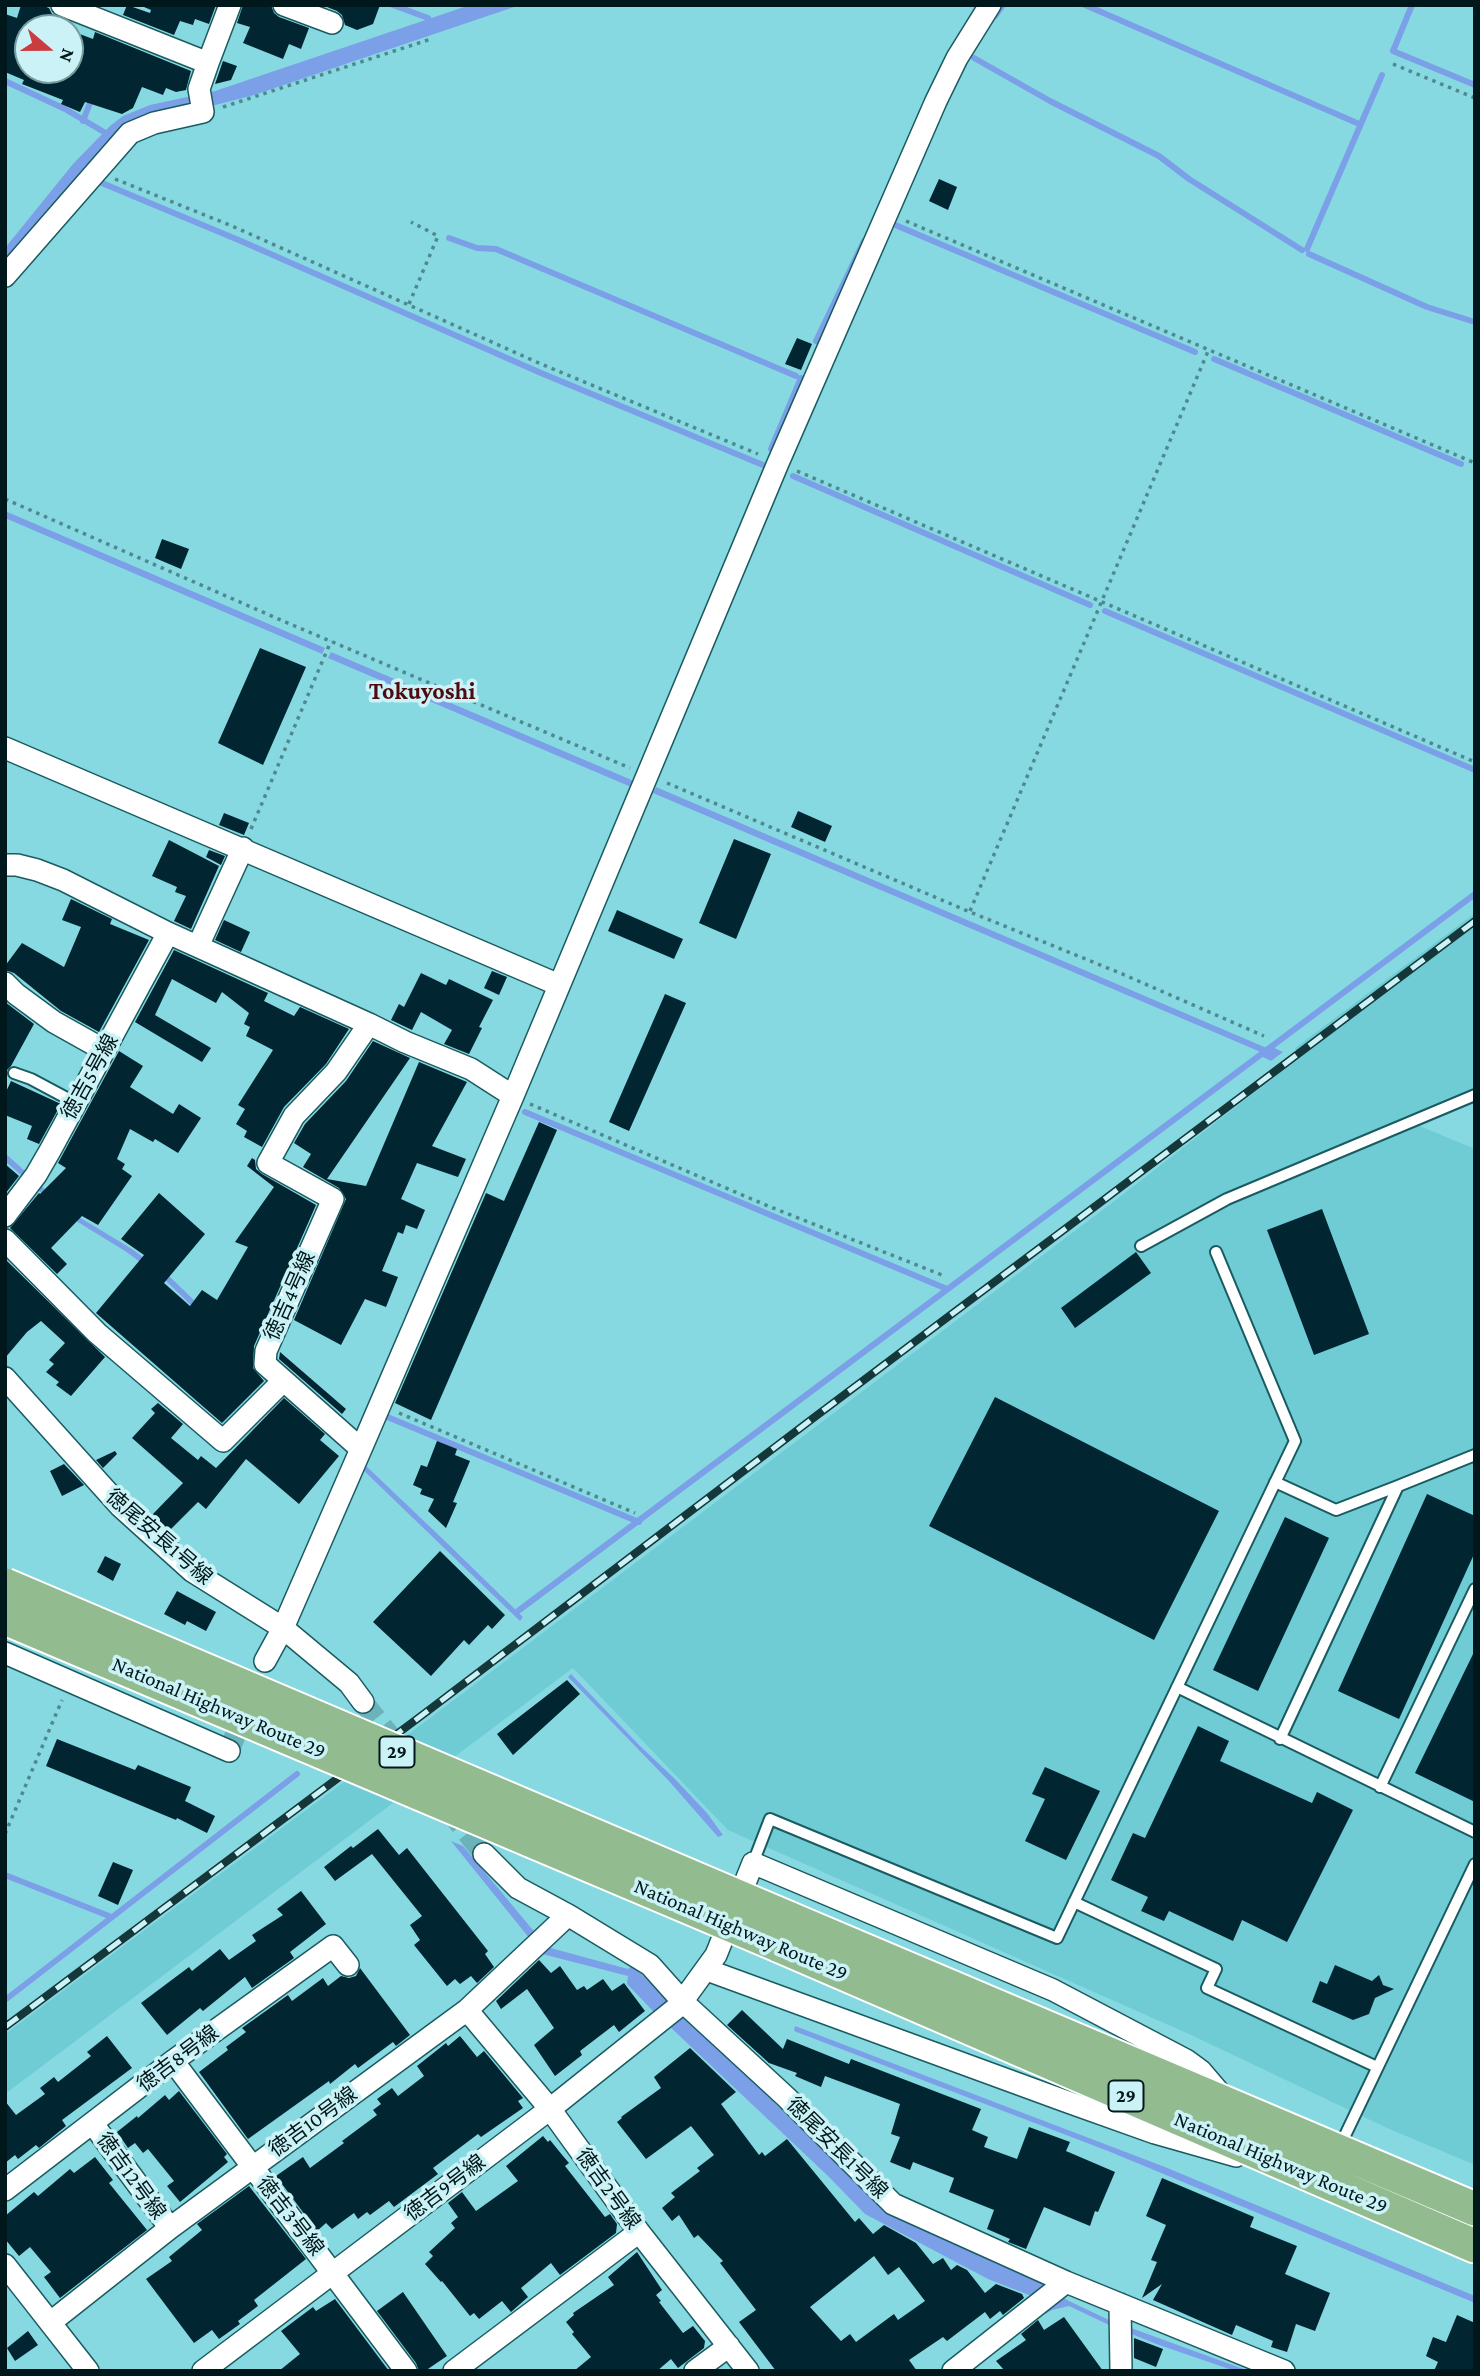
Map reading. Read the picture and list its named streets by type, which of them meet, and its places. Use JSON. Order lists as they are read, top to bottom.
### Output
{
  "streets": {
    "highway": ["National Highway Route 29", "29"],
    "street": [
      "徳吉5号線",
      "徳吉4号線",
      "徳尾安長1号線",
      "徳吉8号線",
      "徳吉10号線",
      "徳吉12号線",
      "徳吉9号線",
      "徳吉2号線",
      "徳吉3号線"
    ]
  },
  "crossings": [
    ["徳尾安長1号線", "徳吉10号線"],
    ["徳尾安長1号線", "徳吉9号線"],
    ["徳吉8号線", "徳吉12号線"],
    ["徳吉8号線", "徳吉3号線"],
    ["徳吉10号線", "徳吉12号線"],
    ["徳吉10号線", "徳吉2号線"],
    ["徳吉10号線", "徳吉3号線"],
    ["徳吉9号線", "徳吉2号線"],
    ["徳吉9号線", "徳吉3号線"]
  ],
  "districts": ["Tokuyoshi"],
  "north": "right"
}
